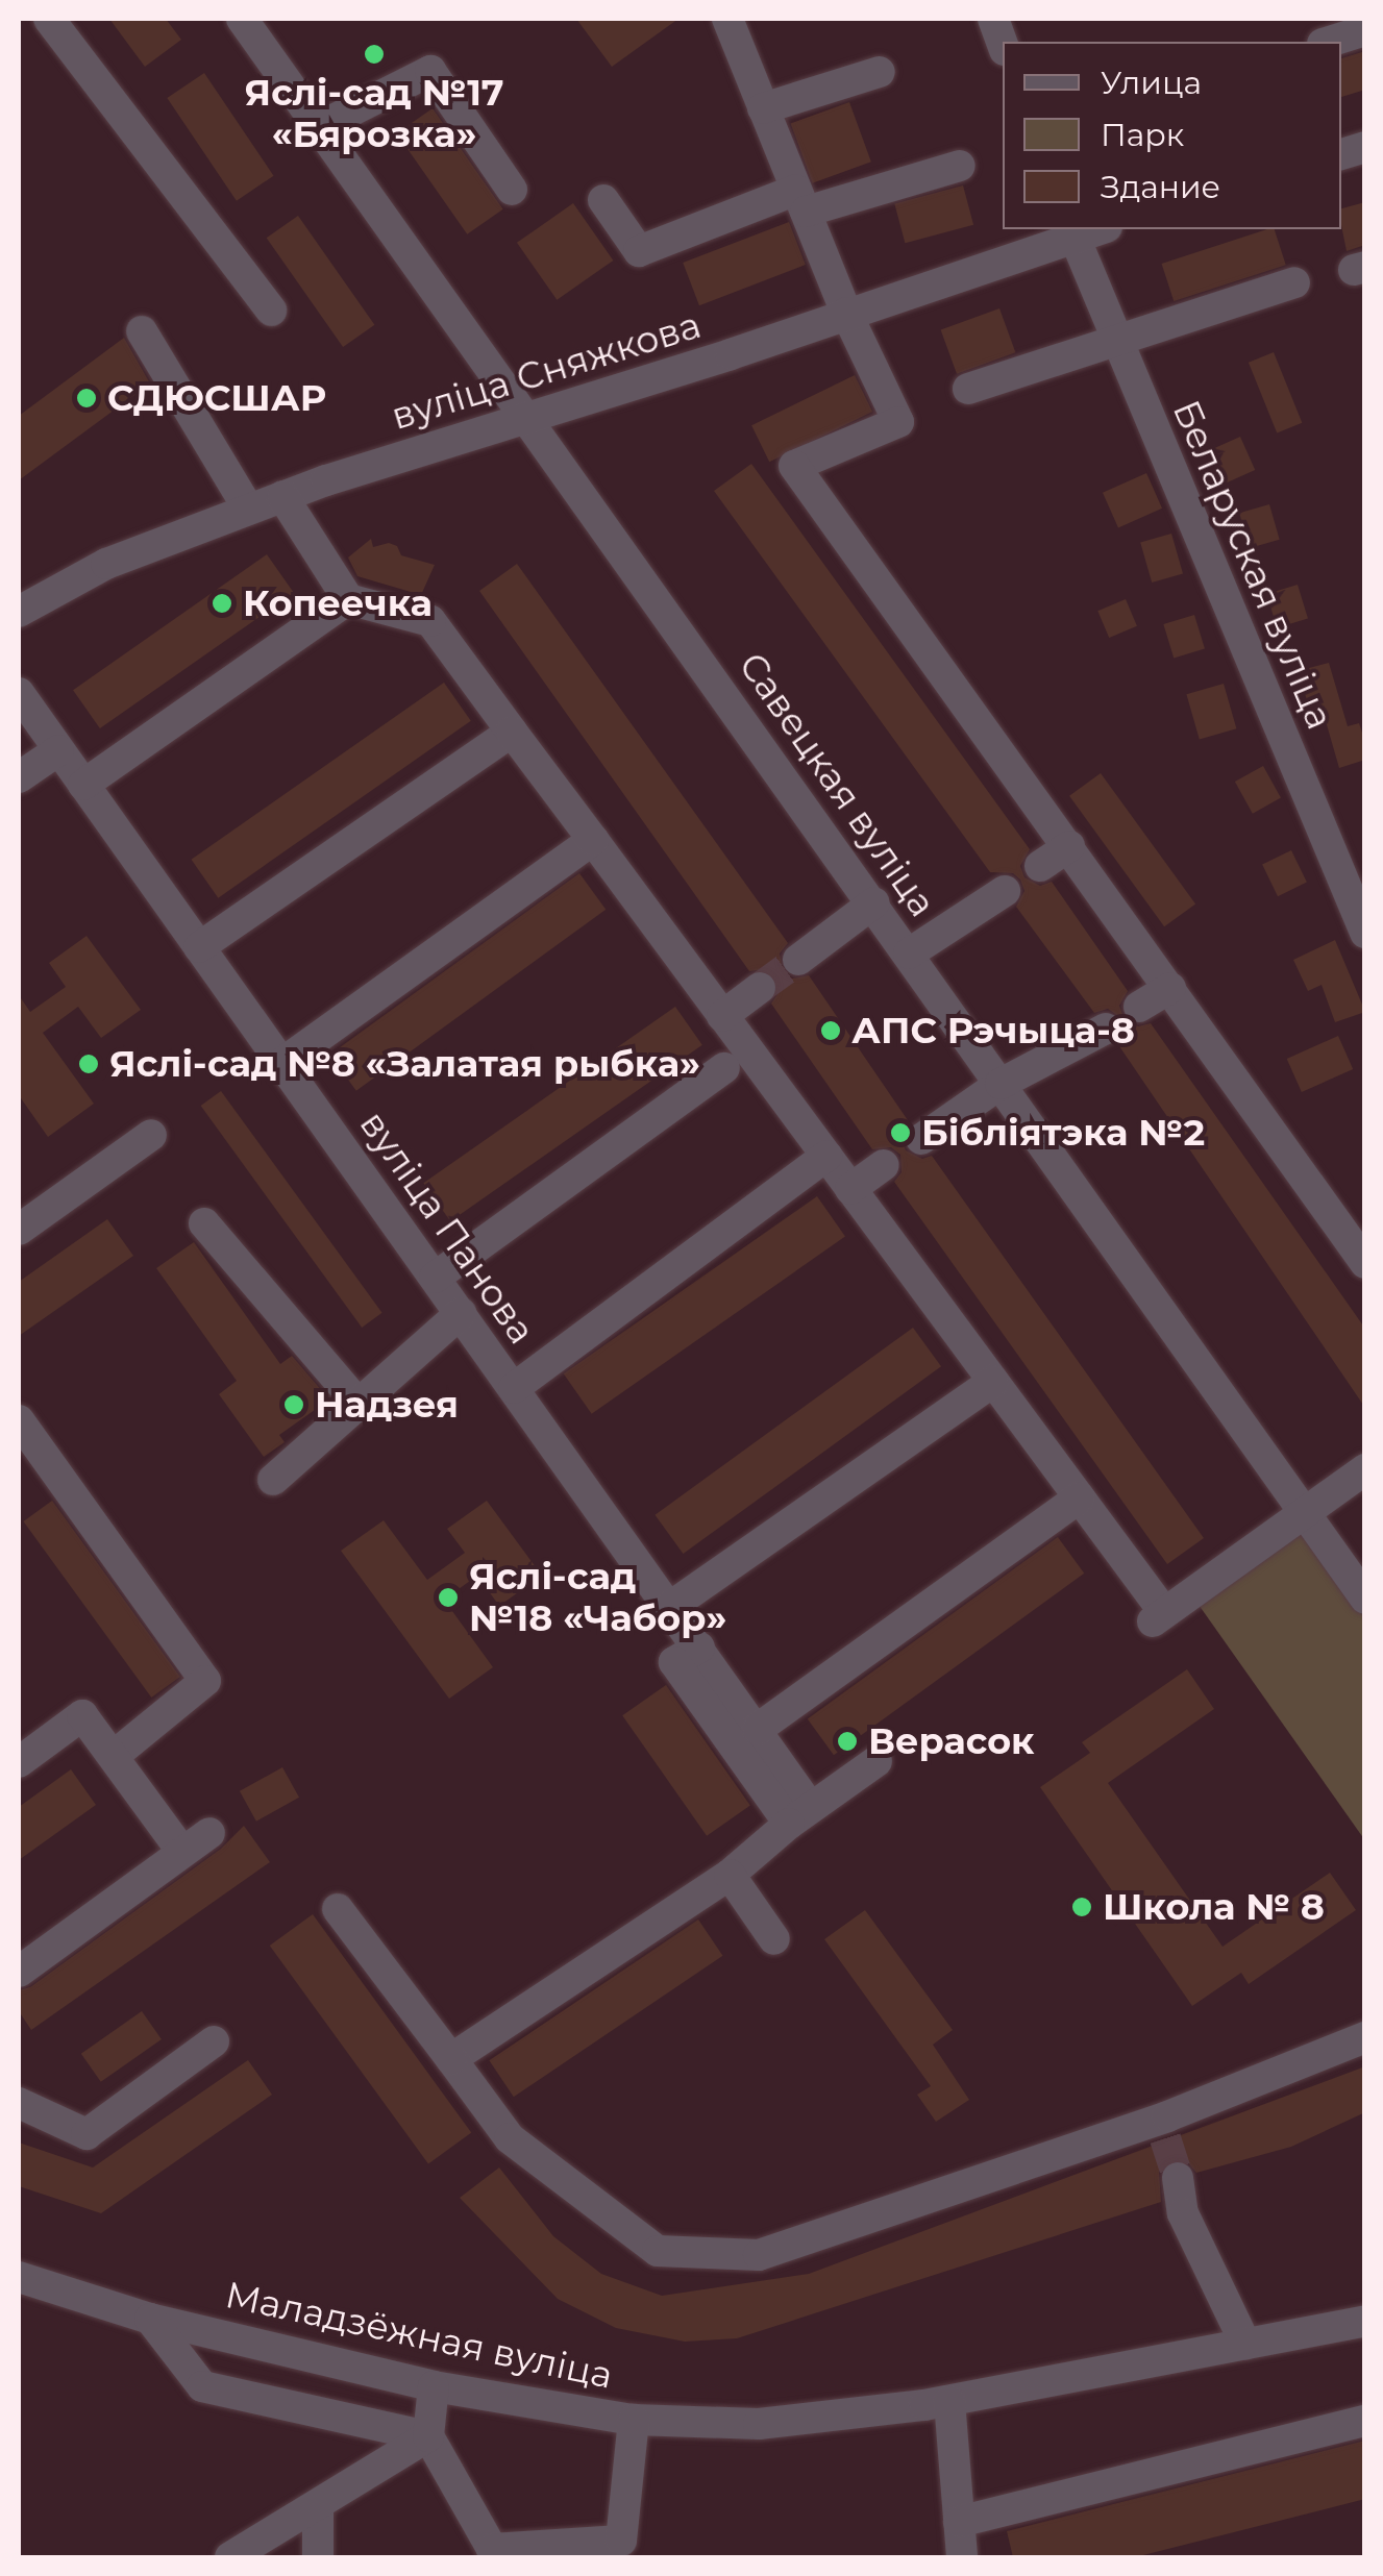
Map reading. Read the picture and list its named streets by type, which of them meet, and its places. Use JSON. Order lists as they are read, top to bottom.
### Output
{
  "streets": {
    "street": [
      "вуліца Сняжкова",
      "Беларуская вуліца",
      "Савецкая вуліца",
      "вуліца Панова",
      "Маладзёжная вуліца"
    ]
  },
  "crossings": [
    ["вуліца Сняжкова", "Беларуская вуліца"],
    ["вуліца Сняжкова", "Савецкая вуліца"]
  ],
  "places": [
    "Яслі-сад №17 «Бярозка»",
    "СДЮСШАР",
    "Копеечка",
    "АПС Рэчыца-8",
    "Яслі-сад №8 «Залатая рыбка»",
    "Бібліятэка №2",
    "Надзея",
    "Яслі-сад №18 «Чабор»",
    "Верасок",
    "Школа № 8"
  ],
  "legend": ["Улица", "Парк", "Здание"]
}
